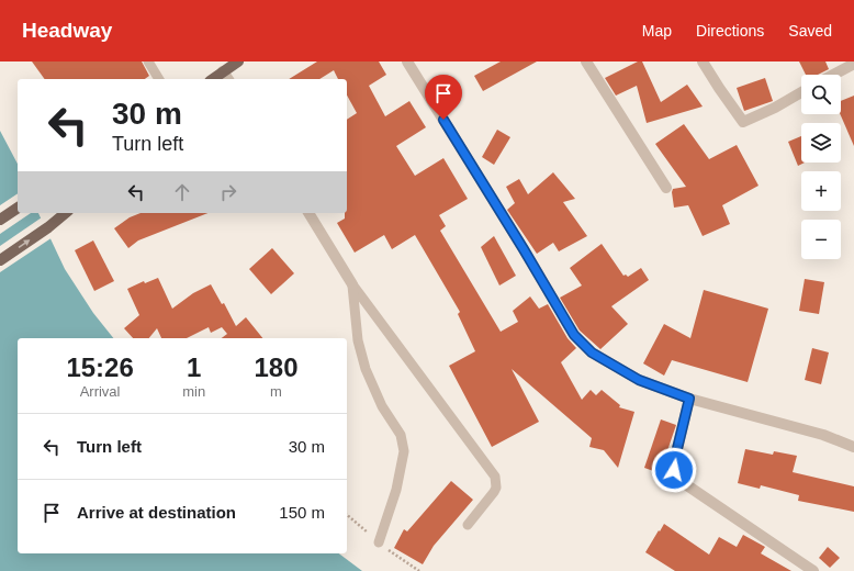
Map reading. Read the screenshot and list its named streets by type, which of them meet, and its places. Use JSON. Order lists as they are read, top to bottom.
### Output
{
  "page": {
    "header": "Headway",
    "nav": ["Map", "Directions", "Saved"],
    "map_buttons": ["+", "−"],
    "turn": ["30 m", "Turn left"],
    "eta": [
      "15:26",
      "Arrival",
      "1",
      "min",
      "180",
      "m"
    ],
    "list": [
      {
        "name": "Turn left",
        "value": "30 m"
      },
      {
        "name": "Arrive at destination",
        "value": "150 m"
      }
    ]
  }
}
